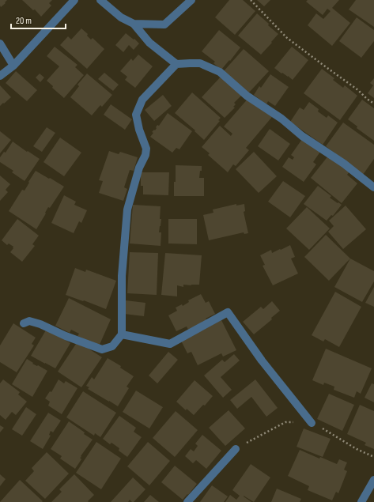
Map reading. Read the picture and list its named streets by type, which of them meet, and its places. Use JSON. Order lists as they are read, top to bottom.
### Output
{
  "scale_bar": "20 m"
}
